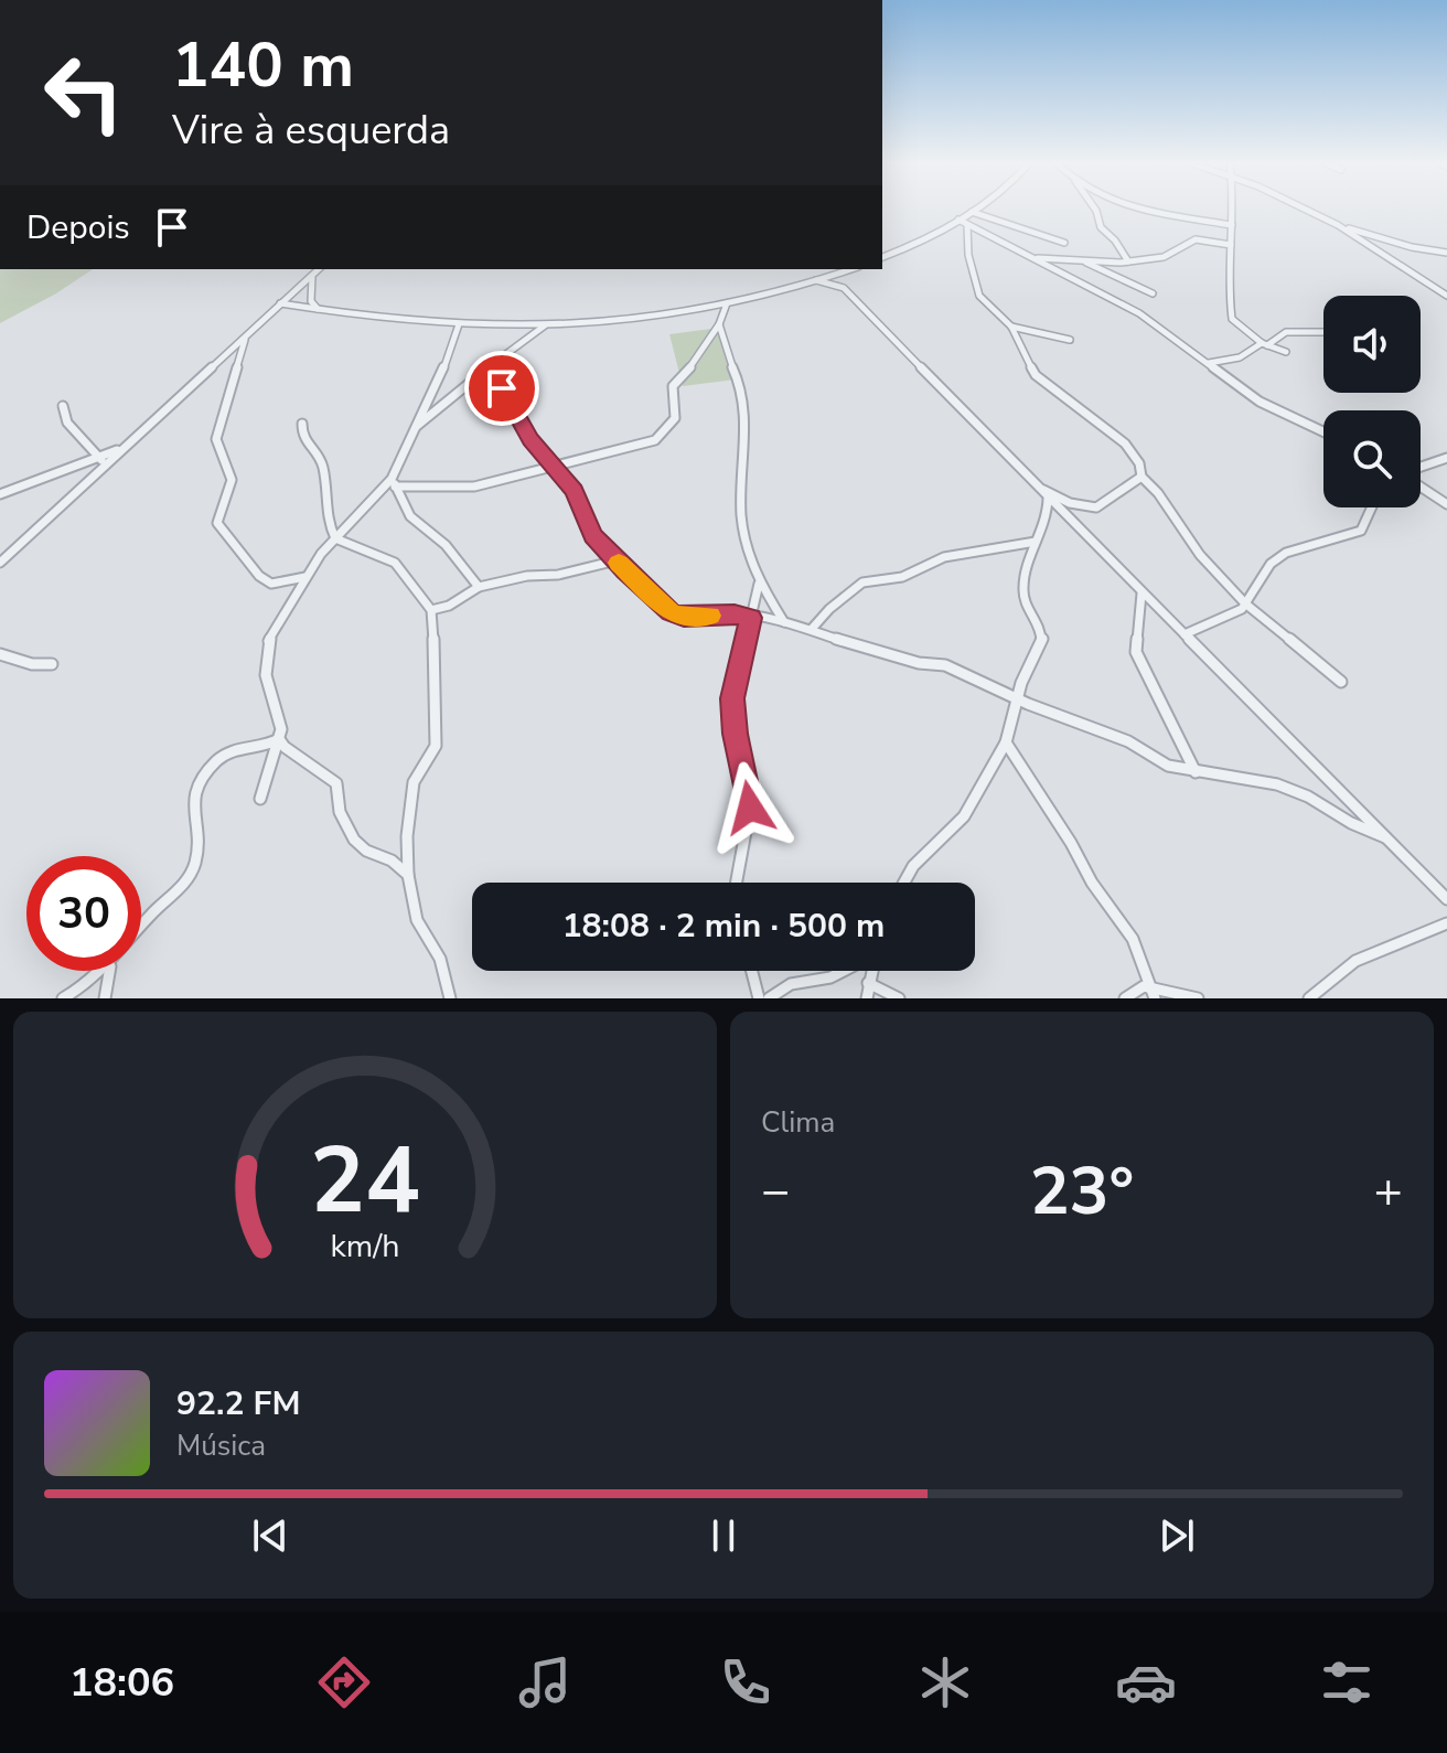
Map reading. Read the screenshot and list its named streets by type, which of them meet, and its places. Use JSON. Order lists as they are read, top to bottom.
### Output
{
  "page": {
    "turn": ["140 m", "Vire à esquerda"],
    "then": "Depois",
    "limit": "30",
    "trip": "18:08 · 2 min · 500 m",
    "tile": "Clima",
    "heat": ["−", "23°", "+"],
    "song": ["92.2 FM", "Música"],
    "tabs": "18:06",
    "gauge": ["24", "km/h"]
  }
}
